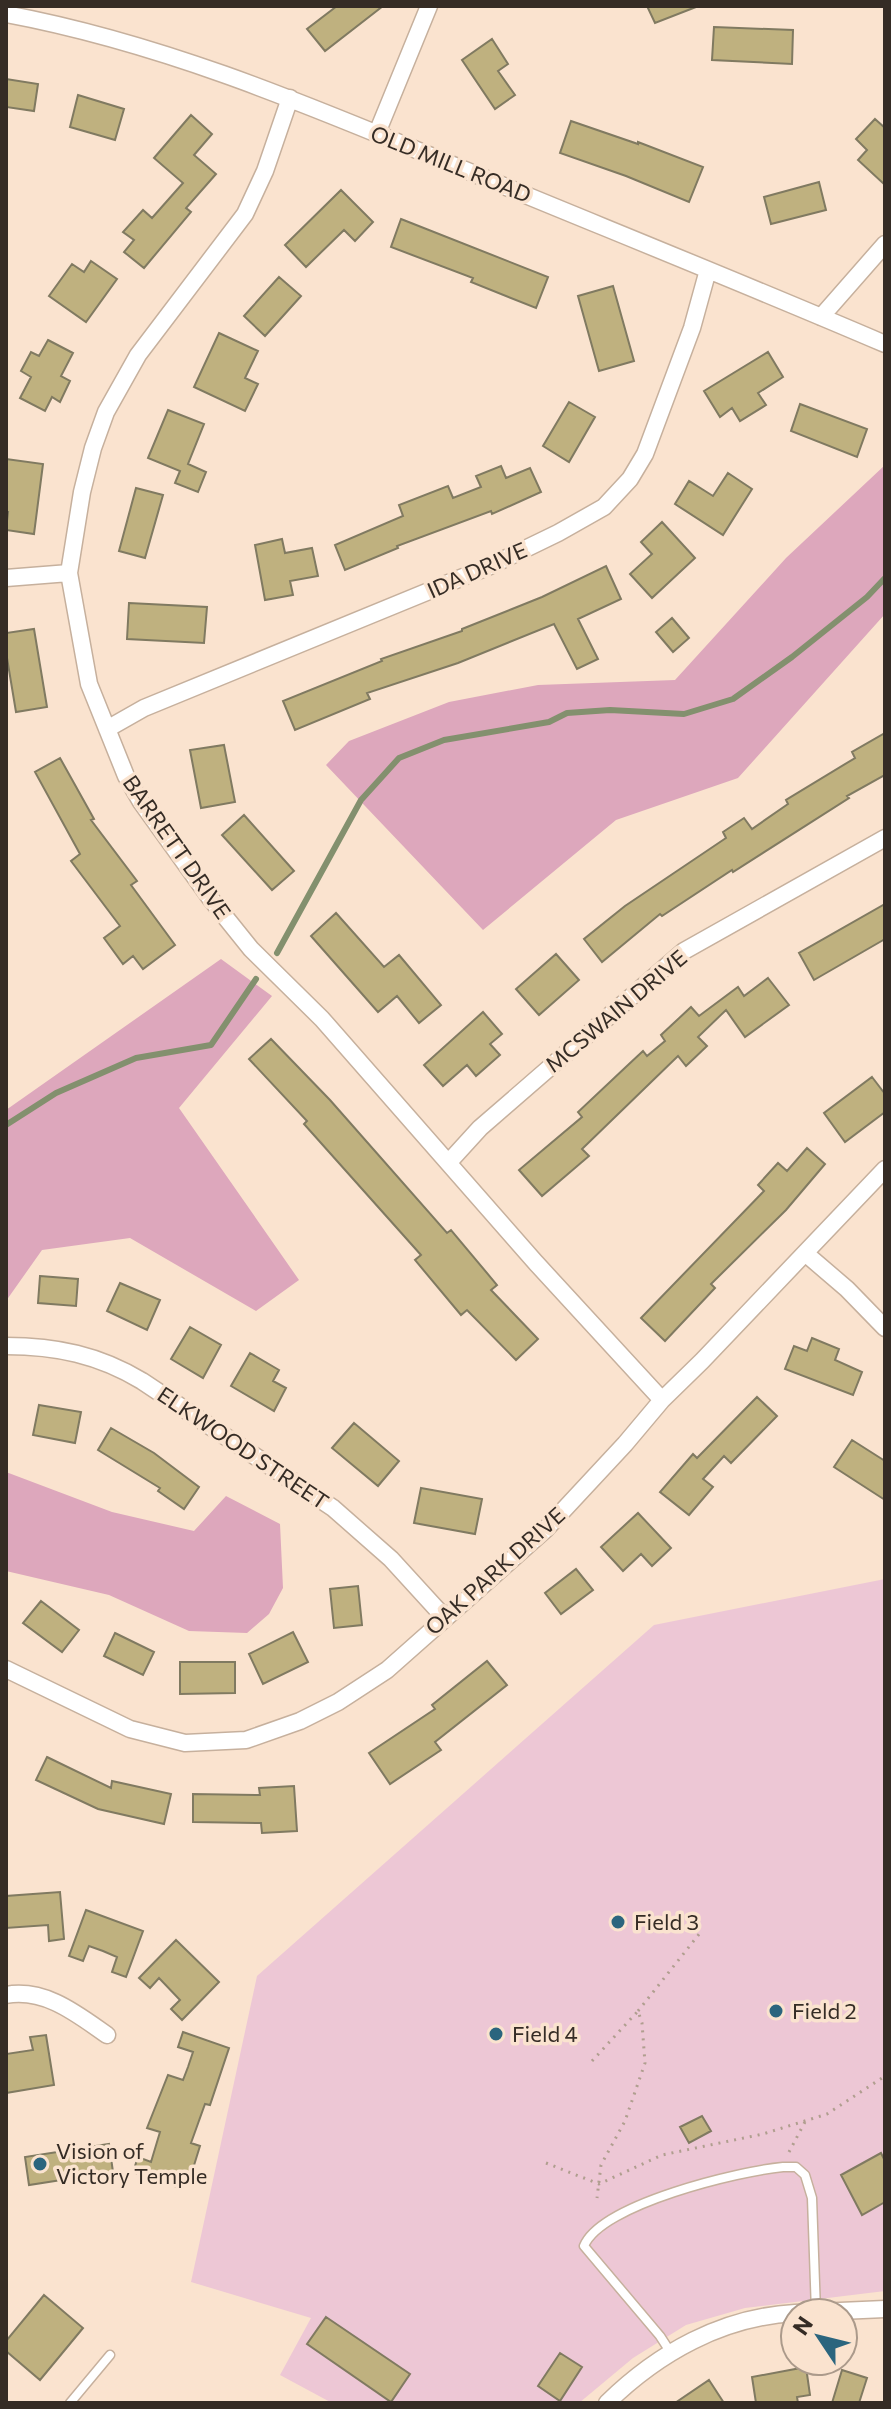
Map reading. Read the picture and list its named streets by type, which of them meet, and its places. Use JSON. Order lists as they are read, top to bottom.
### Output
{
  "streets": {
    "street": [
      "OLD MILL ROAD",
      "IDA DRIVE",
      "BARRETT DRIVE",
      "MCSWAIN DRIVE",
      "ELKWOOD STREET",
      "OAK PARK DRIVE"
    ]
  },
  "crossings": [
    ["OLD MILL ROAD", "IDA DRIVE"],
    ["OLD MILL ROAD", "BARRETT DRIVE"],
    ["IDA DRIVE", "BARRETT DRIVE"],
    ["BARRETT DRIVE", "MCSWAIN DRIVE"],
    ["BARRETT DRIVE", "OAK PARK DRIVE"],
    ["ELKWOOD STREET", "OAK PARK DRIVE"]
  ],
  "places": [
    "Field 3",
    "Field 2",
    "Field 4",
    "Vision of Victory Temple"
  ],
  "north": "top left"
}
